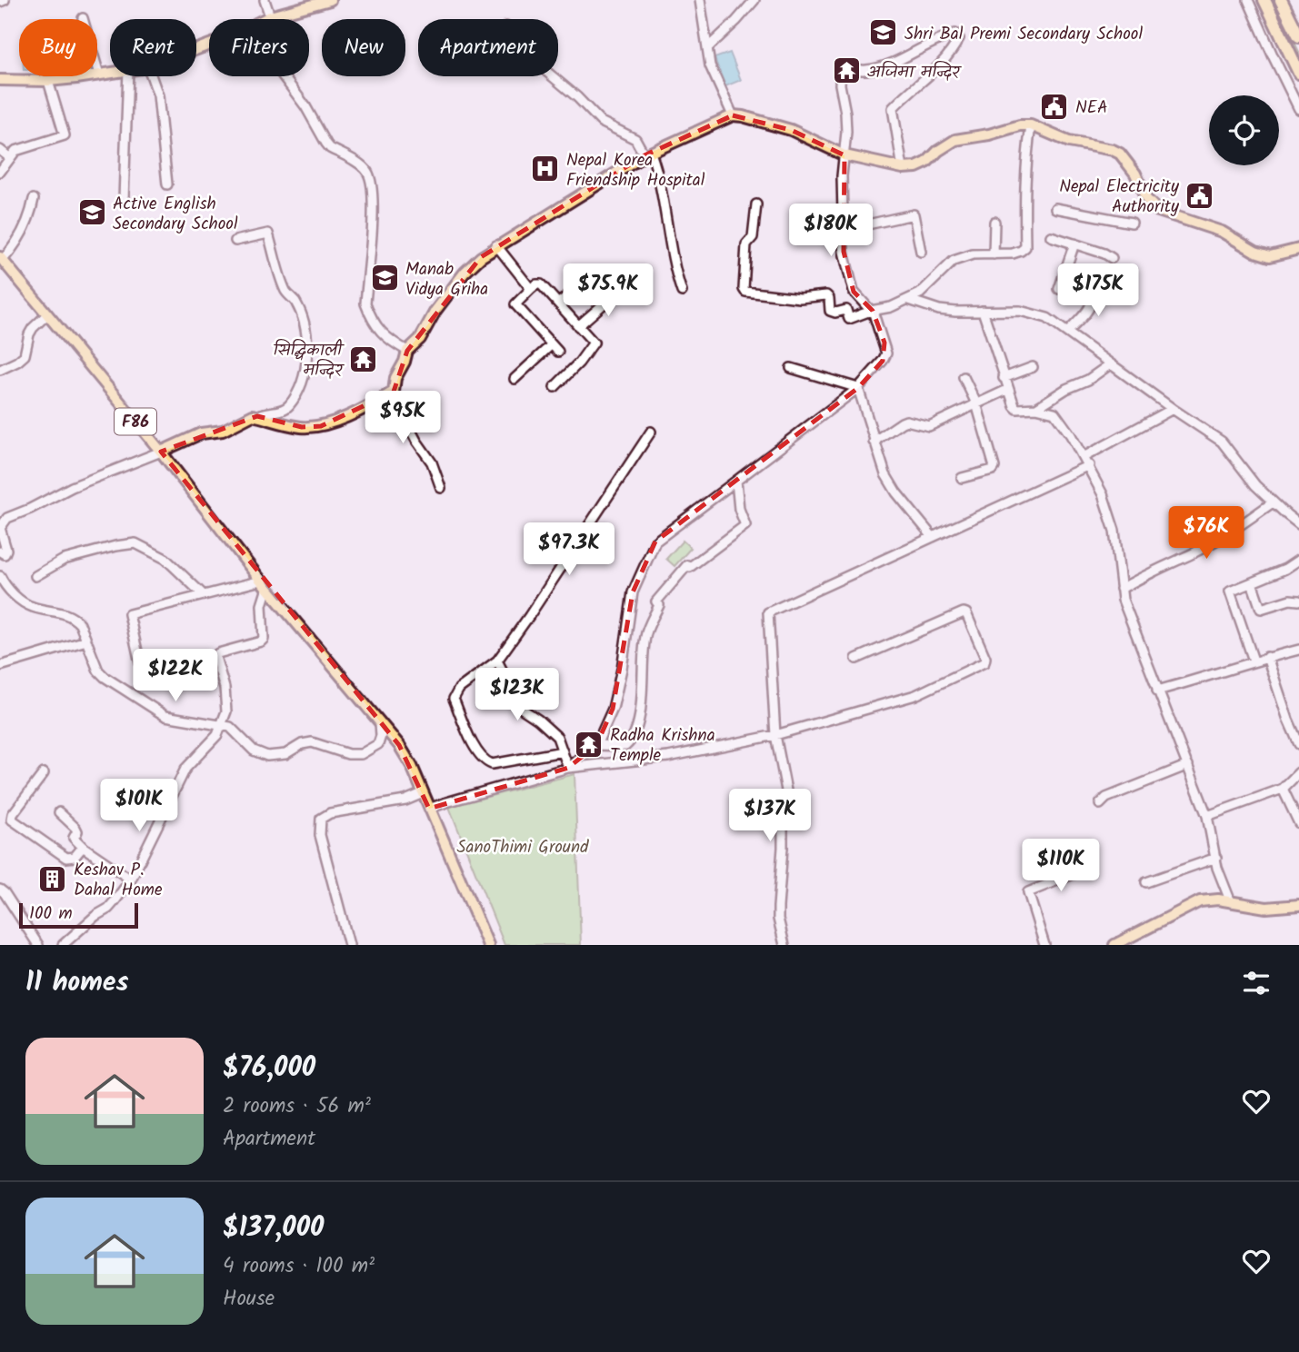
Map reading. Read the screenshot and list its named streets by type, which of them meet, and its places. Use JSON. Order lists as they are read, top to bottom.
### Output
{
  "streets": {
    "main road": ["F86"]
  },
  "parks": ["SanoThimi Ground"],
  "places": {
    "school or university": ["Shri Bal Premi Secondary School", "Active English Secondary School", "Manab Vidya Griha"],
    "temple": ["अजिमा मन्दिर", "सिद्धिकाली मन्दिर", "Radha Krishna Temple"],
    "public building": ["NEA", "Nepal Electricity Authority"],
    "hospital": ["Nepal Korea Friendship Hospital"],
    "building": ["Keshav P. Dahal Home"]
  },
  "scale_bar": "100 m",
  "page": {
    "chip": [
      "Buy",
      "Rent",
      "Filters",
      "New",
      "Apartment"
    ],
    "price": [
      "$180K",
      "$75.9K",
      "$175K",
      "$95K",
      "$76K",
      "$97.3K",
      "$122K",
      "$123K",
      "$101K",
      "$137K",
      "$110K"
    ],
    "scale": "100 m",
    "heading": "11 homes",
    "list": [
      {
        "name": "$76,000",
        "note": "2 rooms · 56 m² · Apartment"
      },
      {
        "name": "$137,000",
        "note": "4 rooms · 100 m² · House"
      }
    ]
  }
}
